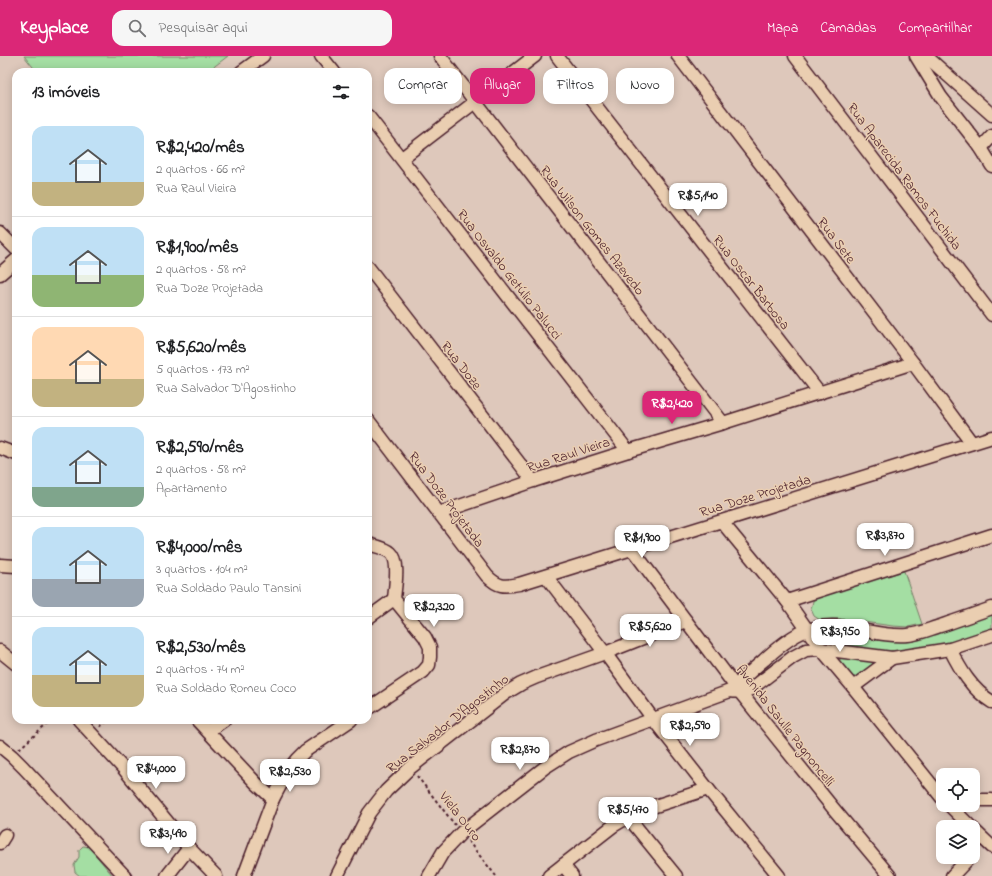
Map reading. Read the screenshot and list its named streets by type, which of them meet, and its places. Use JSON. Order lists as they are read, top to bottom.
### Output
{
  "streets": {
    "street": [
      "Rua Aparecida Ramos Fuchida",
      "Rua Wilson Gomes Azevedo",
      "Rua Sete",
      "Rua Osvaldo Getúlio Palucci",
      "Rua Oscar Barbosa",
      "Rua Doze",
      "Rua Raul Vieira",
      "Rua Doze Projetada",
      "Rua Salvador D'Agostinho",
      "Avenida Saulle Pagnoncelli"
    ],
    "path": ["Viela Ouro"]
  },
  "crossings": [
    ["Rua Wilson Gomes Azevedo", "Rua Raul Vieira"],
    ["Rua Sete", "Rua Raul Vieira"],
    ["Rua Sete", "Rua Doze Projetada"],
    ["Rua Osvaldo Getúlio Palucci", "Rua Raul Vieira"],
    ["Rua Oscar Barbosa", "Rua Raul Vieira"],
    ["Rua Doze", "Rua Raul Vieira"],
    ["Rua Raul Vieira", "Rua Doze Projetada"],
    ["Rua Doze Projetada", "Avenida Saulle Pagnoncelli"],
    ["Rua Salvador D'Agostinho", "Avenida Saulle Pagnoncelli"],
    ["Rua Salvador D'Agostinho", "Viela Ouro"]
  ],
  "page": {
    "header": "Keyplace",
    "search": "Pesquisar aqui",
    "nav": ["Mapa", "Camadas", "Compartilhar"],
    "chip": [
      "Comprar",
      "Alugar",
      "Filtros",
      "Novo"
    ],
    "heading": "13 imóveis",
    "list": [
      {
        "name": "R$2,420/mês",
        "note": "2 quartos · 66 m² · Rua Raul Vieira"
      },
      {
        "name": "R$1,900/mês",
        "note": "2 quartos · 58 m² · Rua Doze Projetada"
      },
      {
        "name": "R$5,620/mês",
        "note": "5 quartos · 173 m² · Rua Salvador D'Agostinho"
      },
      {
        "name": "R$2,590/mês",
        "note": "2 quartos · 58 m² · Apartamento"
      },
      {
        "name": "R$4,000/mês",
        "note": "3 quartos · 104 m² · Rua Soldado Paulo Tansini"
      },
      {
        "name": "R$2,530/mês",
        "note": "2 quartos · 74 m² · Rua Soldado Romeu Coco"
      }
    ],
    "price": [
      "R$5,140",
      "R$2,420",
      "R$3,870",
      "R$1,900",
      "R$2,320",
      "R$5,620",
      "R$3,950",
      "R$2,590",
      "R$2,870",
      "R$4,000",
      "R$2,530",
      "R$5,470",
      "R$3,490"
    ]
  }
}
